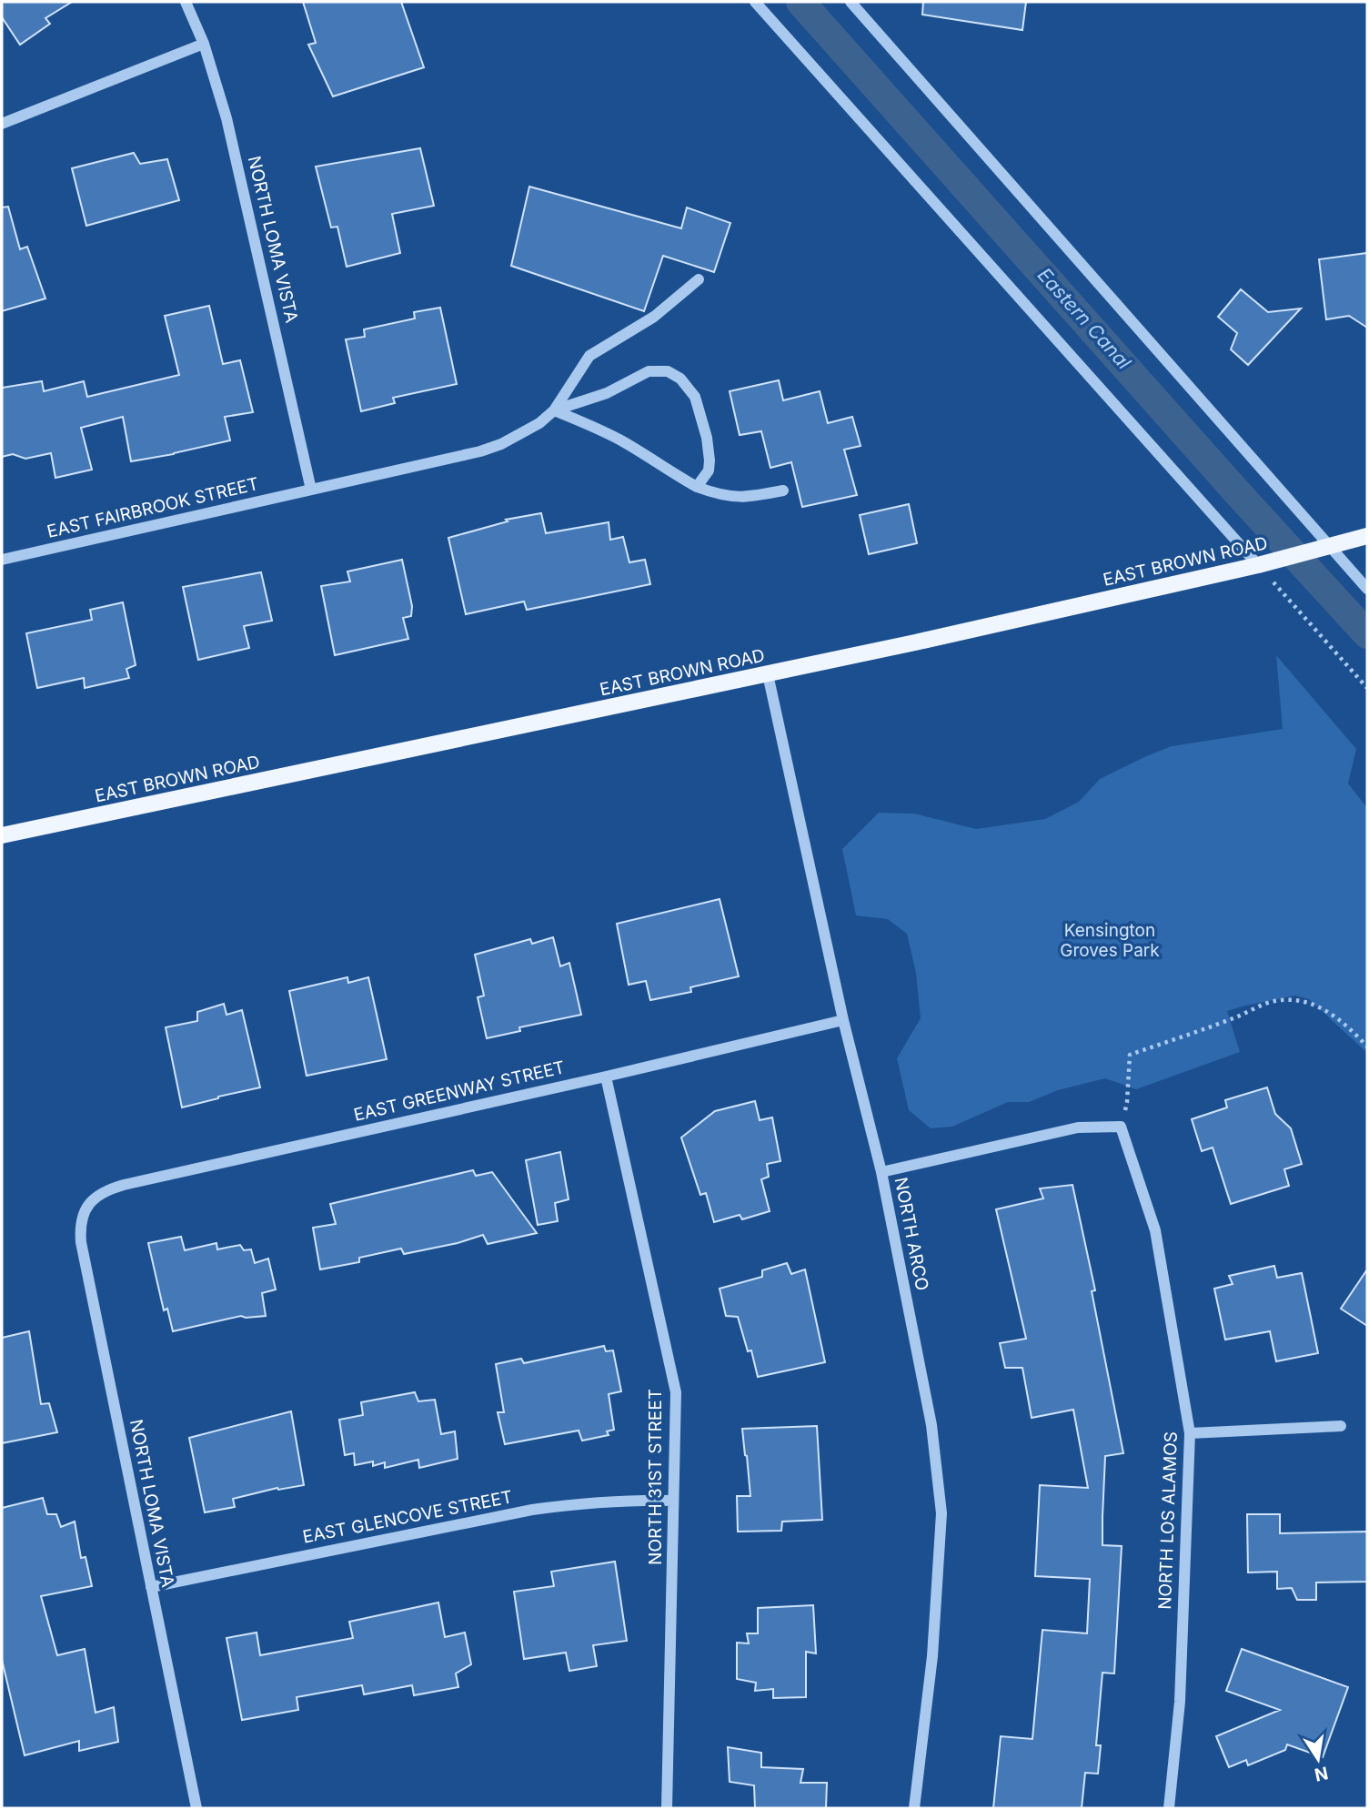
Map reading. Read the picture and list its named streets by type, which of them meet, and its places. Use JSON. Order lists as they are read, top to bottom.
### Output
{
  "streets": {
    "main road": ["EAST BROWN ROAD"],
    "street": [
      "NORTH LOMA VISTA",
      "EAST FAIRBROOK STREET",
      "EAST GREENWAY STREET",
      "NORTH ARCO",
      "NORTH 31ST STREET",
      "EAST GLENCOVE STREET",
      "NORTH LOS ALAMOS"
    ]
  },
  "crossings": [
    ["NORTH LOMA VISTA", "EAST FAIRBROOK STREET"],
    ["NORTH LOMA VISTA", "EAST GREENWAY STREET"],
    ["NORTH LOMA VISTA", "EAST GLENCOVE STREET"],
    ["EAST BROWN ROAD", "NORTH ARCO"],
    ["EAST GREENWAY STREET", "NORTH ARCO"],
    ["EAST GREENWAY STREET", "NORTH 31ST STREET"],
    ["NORTH 31ST STREET", "EAST GLENCOVE STREET"]
  ],
  "water": ["Eastern Canal"],
  "parks": ["Kensington Groves Park"],
  "north": "bottom"
}
